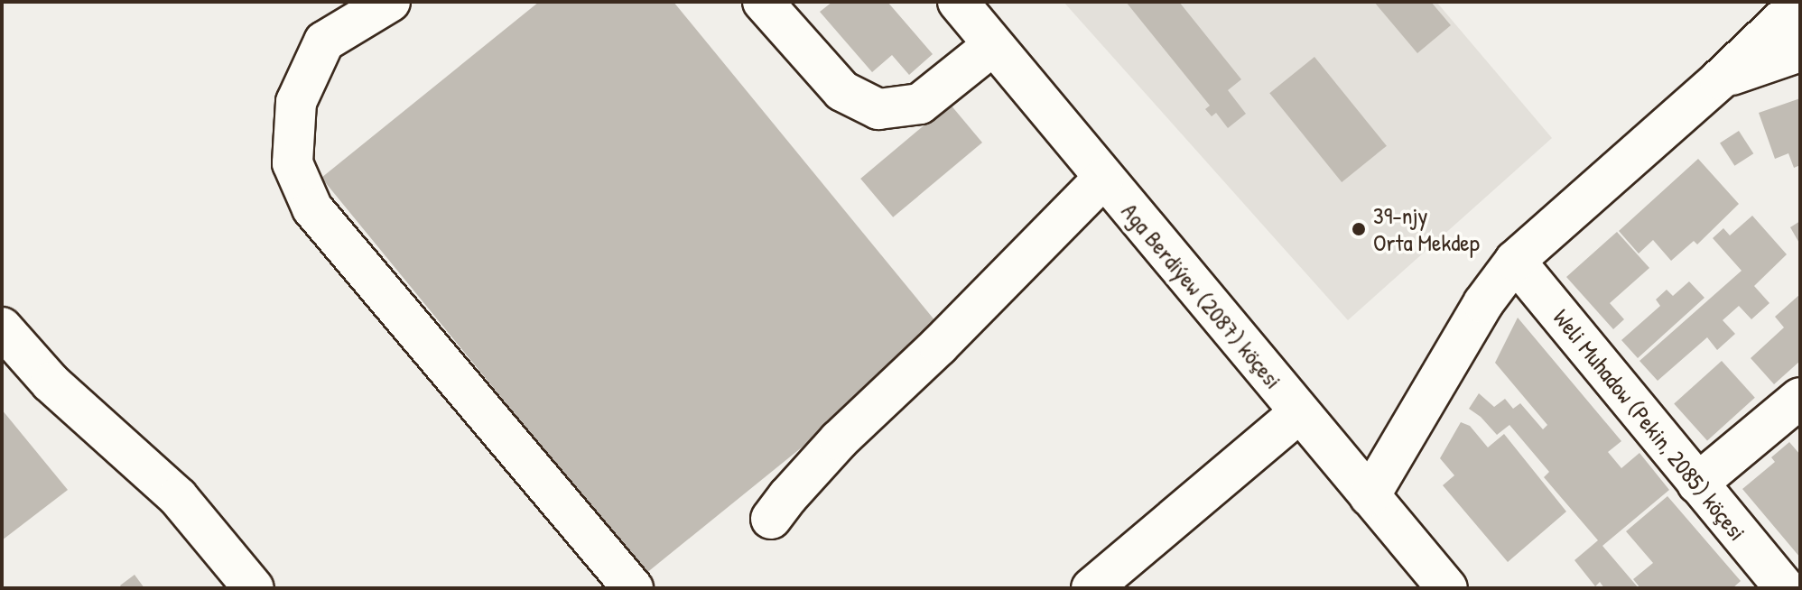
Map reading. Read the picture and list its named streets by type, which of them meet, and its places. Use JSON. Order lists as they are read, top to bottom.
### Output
{
  "streets": {
    "street": ["Aga Berdiýew (2087) köçesi", "Weli Muhadow (Pekin, 2085) köçesi"]
  },
  "places": ["39-njy Orta Mekdep"]
}
